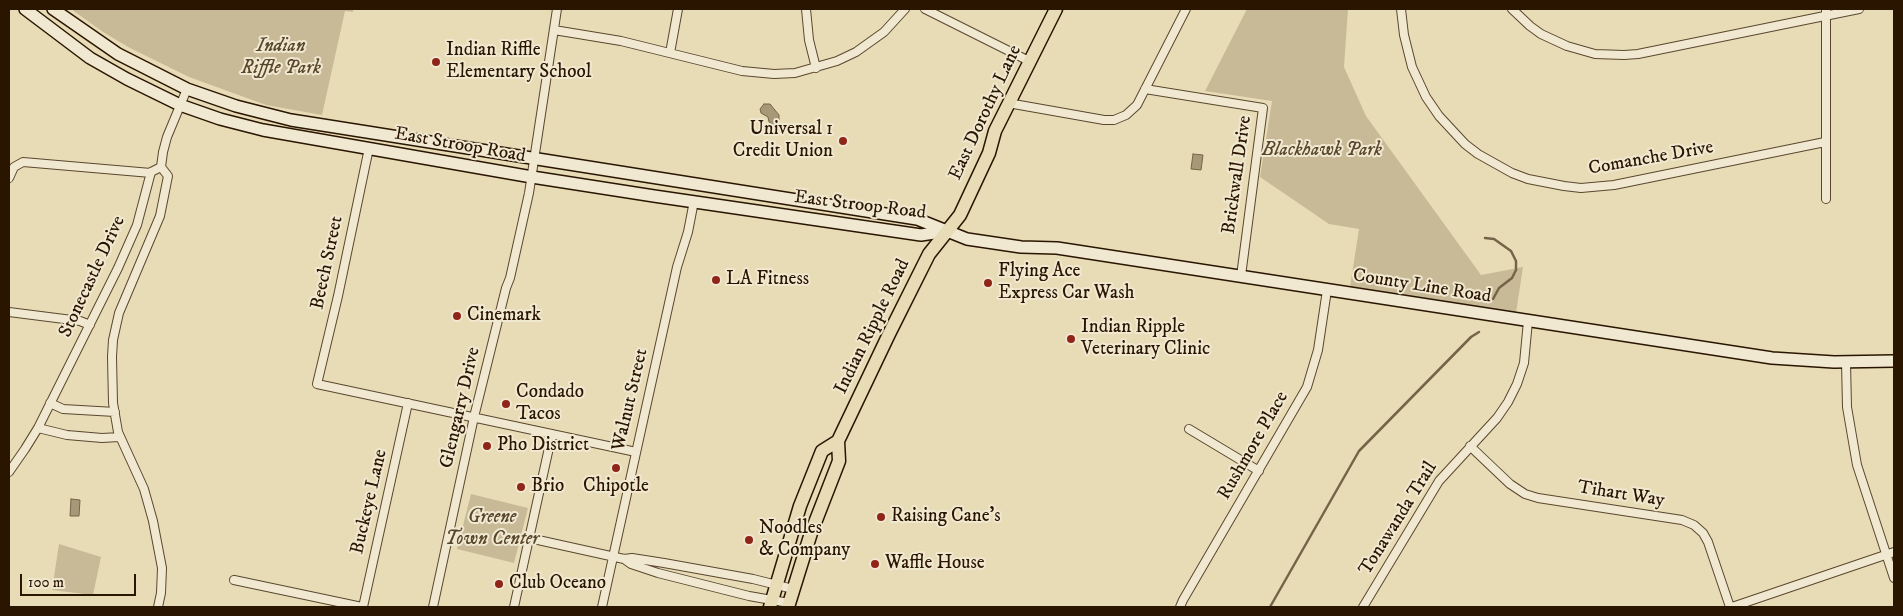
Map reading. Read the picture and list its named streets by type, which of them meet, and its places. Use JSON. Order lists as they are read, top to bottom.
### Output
{
  "streets": {
    "main road": [
      "East Dorothy Lane",
      "East Stroop Road",
      "County Line Road",
      "Indian Ripple Road"
    ],
    "street": [
      "Comanche Drive",
      "Brickwall Drive",
      "Beech Street",
      "Stonecastle Drive",
      "Walnut Street",
      "Glengarry Drive",
      "Rushmore Place",
      "Tihart Way",
      "Buckeye Lane",
      "Tonawanda Trail"
    ]
  },
  "crossings": [
    ["East Dorothy Lane", "East Stroop Road"],
    ["East Dorothy Lane", "County Line Road"],
    ["East Dorothy Lane", "Indian Ripple Road"],
    ["East Stroop Road", "Beech Street"],
    ["East Stroop Road", "County Line Road"],
    ["East Stroop Road", "Indian Ripple Road"],
    ["East Stroop Road", "Walnut Street"],
    ["East Stroop Road", "Glengarry Drive"],
    ["Brickwall Drive", "County Line Road"],
    ["Beech Street", "Buckeye Lane"],
    ["County Line Road", "Indian Ripple Road"],
    ["County Line Road", "Rushmore Place"],
    ["County Line Road", "Tonawanda Trail"],
    ["Tihart Way", "Tonawanda Trail"]
  ],
  "parks": ["Indian Riffle Park", "Blackhawk Park", "Greene Town Center"],
  "places": [
    "Indian Riffle Elementary School",
    "Universal 1 Credit Union",
    "LA Fitness",
    "Flying Ace Express Car Wash",
    "Cinemark",
    "Indian Ripple Veterinary Clinic",
    "Condado Tacos",
    "Pho District",
    "Chipotle",
    "Brio",
    "Raising Cane's",
    "Noodles & Company",
    "Waffle House",
    "Club Oceano"
  ],
  "scale_bar": "100 m"
}
